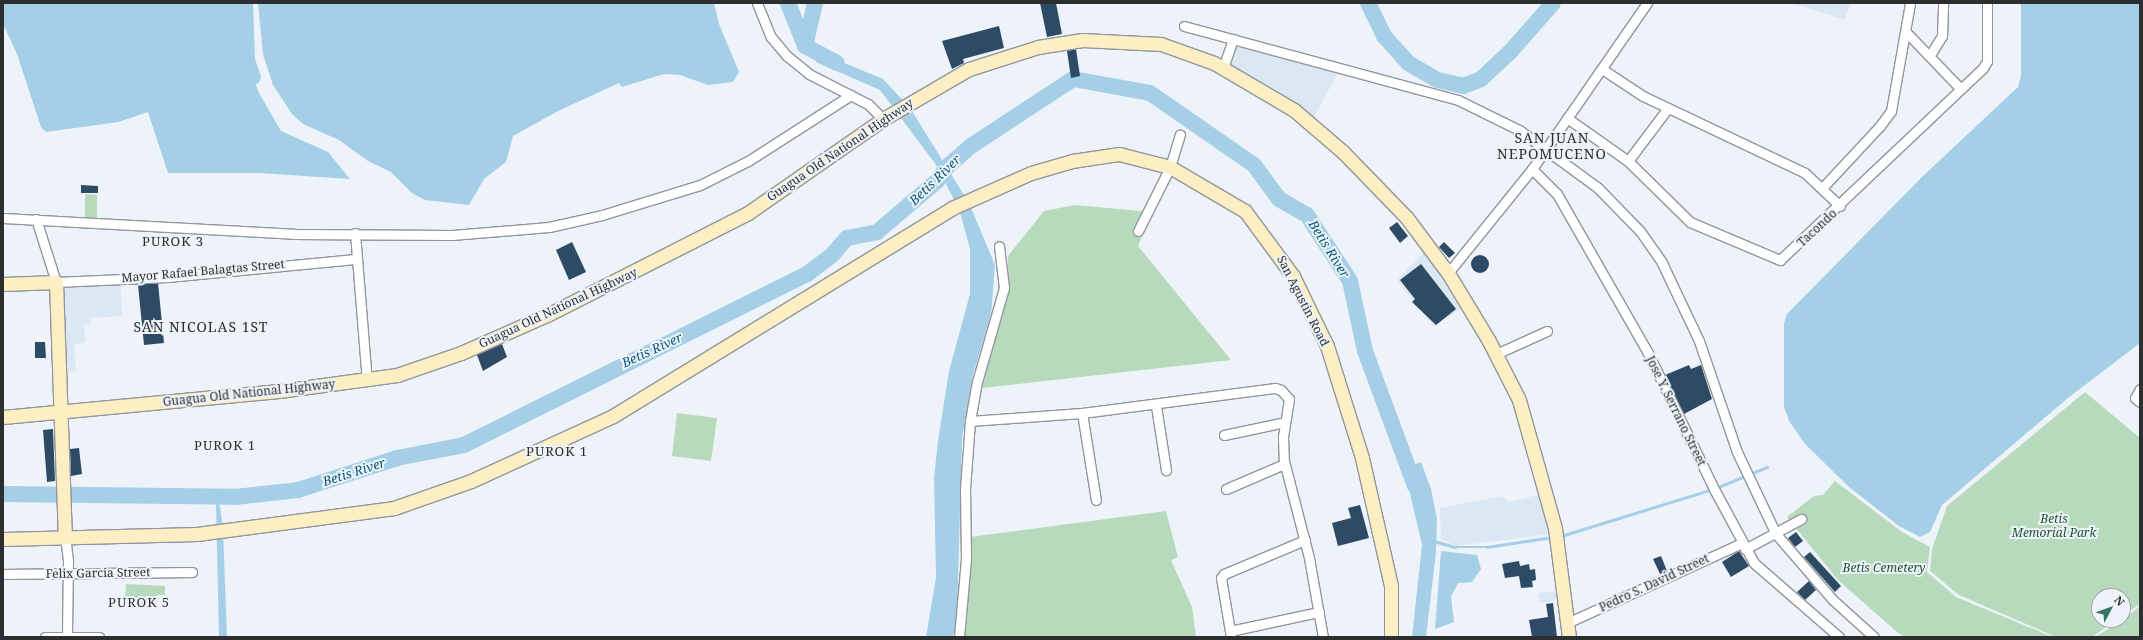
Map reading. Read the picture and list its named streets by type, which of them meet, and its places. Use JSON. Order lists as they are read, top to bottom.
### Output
{
  "streets": {
    "street": [
      "Guagua Old National Highway",
      "Tacondo",
      "Mayor Rafael Balagtas Street",
      "San Agustin Road",
      "Jose Y. Serrano Street",
      "Felix Garcia Street",
      "Pedro S. David Street"
    ]
  },
  "crossings": [
    ["Guagua Old National Highway", "Pedro S. David Street"],
    ["Jose Y. Serrano Street", "Pedro S. David Street"]
  ],
  "districts": [
    "SAN JUAN NEPOMUCENO",
    "PUROK 3",
    "SAN NICOLAS 1ST",
    "PUROK 1",
    "PUROK 1",
    "PUROK 5"
  ],
  "water": ["Betis River"],
  "parks": ["Betis Memorial Park", "Betis Cemetery"],
  "north": "top right"
}
